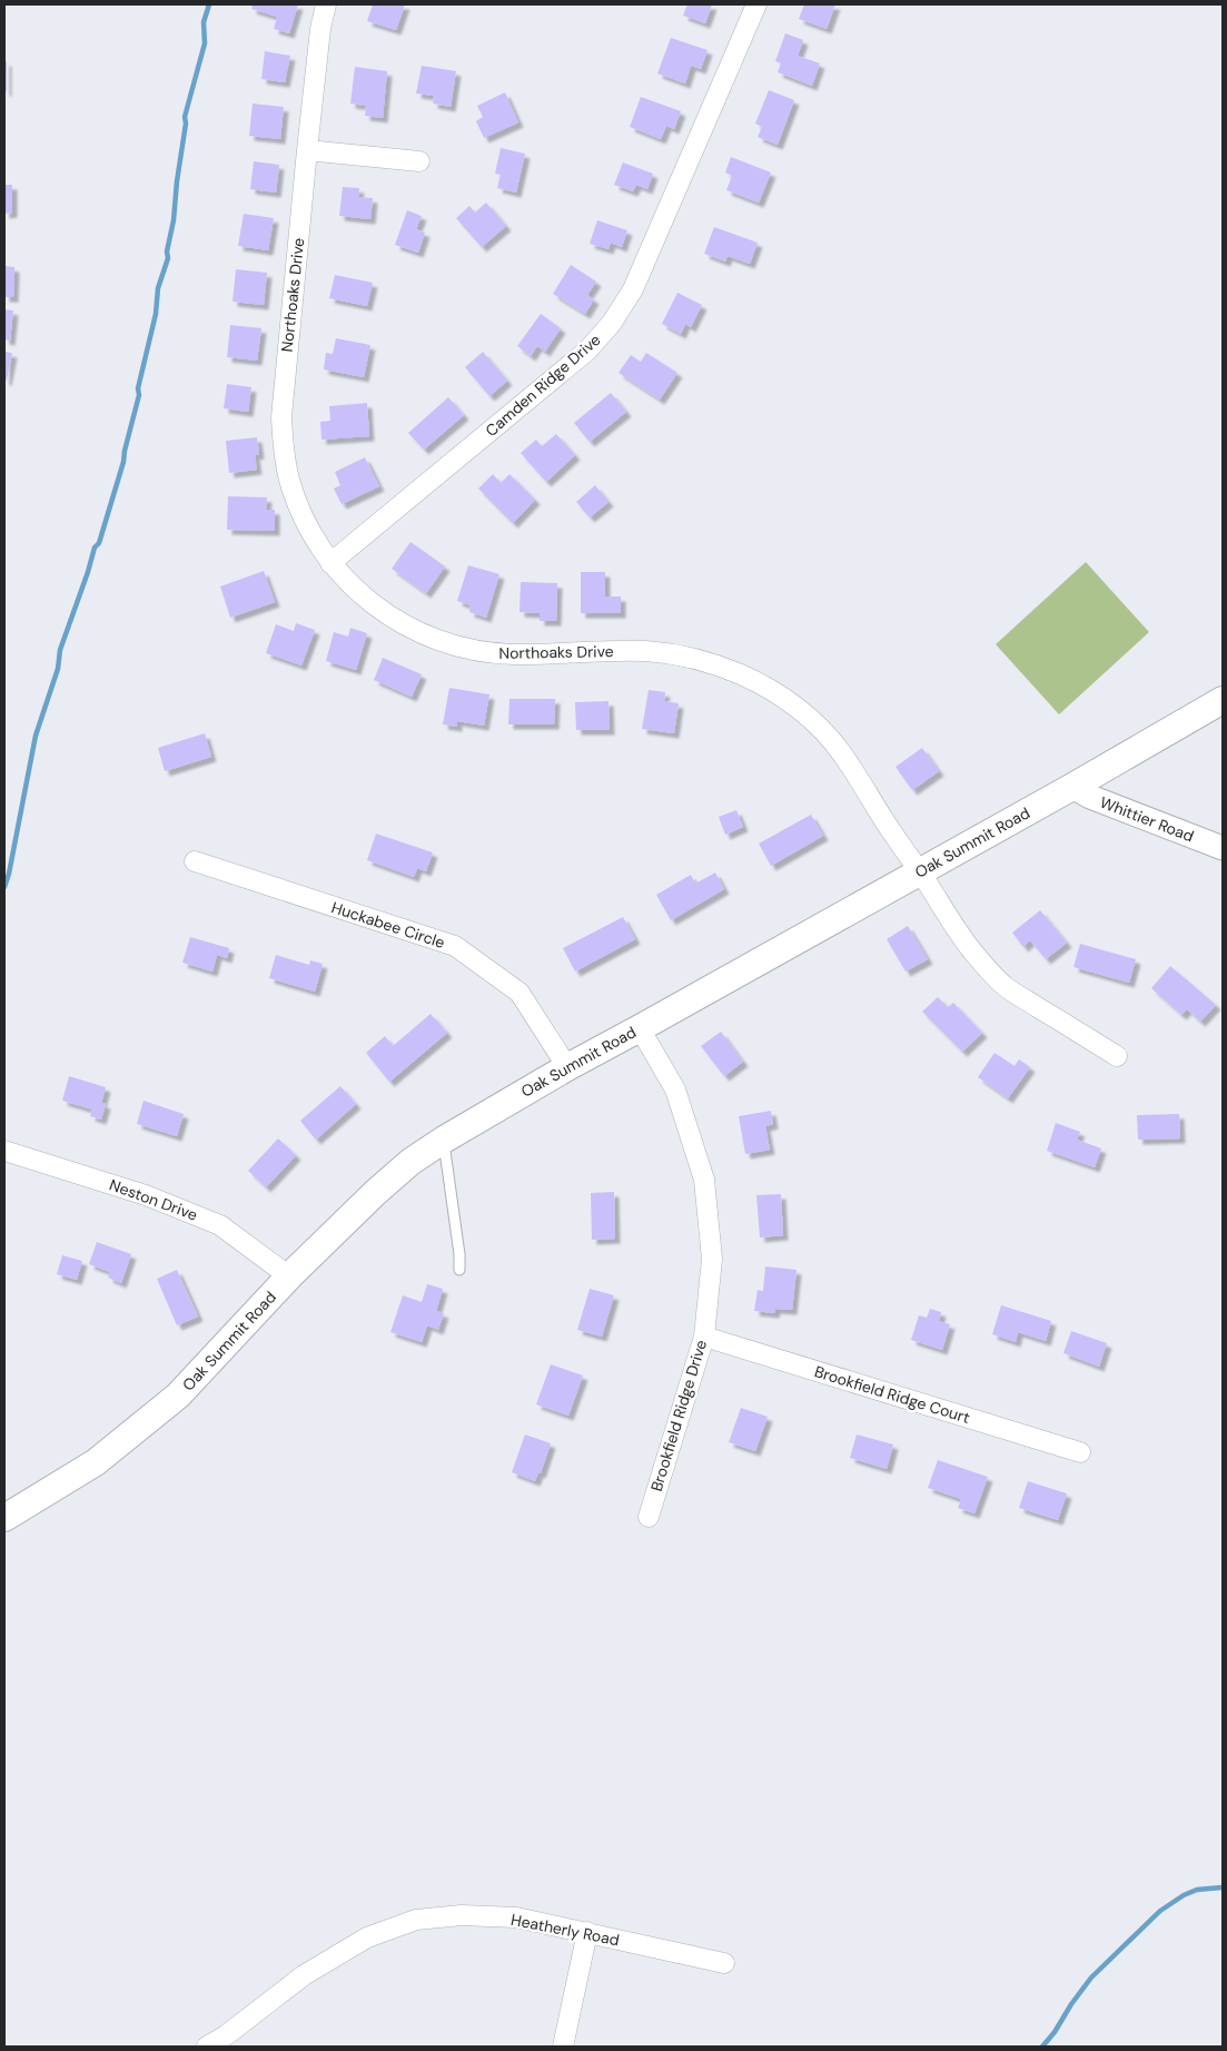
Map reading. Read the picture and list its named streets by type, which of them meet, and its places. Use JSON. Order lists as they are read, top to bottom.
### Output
{
  "streets": {
    "main road": ["Oak Summit Road"],
    "street": [
      "Northoaks Drive",
      "Camden Ridge Drive",
      "Whittier Road",
      "Huckabee Circle",
      "Neston Drive",
      "Brookfield Ridge Court",
      "Brookfield Ridge Drive",
      "Heatherly Road"
    ]
  },
  "crossings": [
    ["Northoaks Drive", "Camden Ridge Drive"],
    ["Northoaks Drive", "Oak Summit Road"],
    ["Whittier Road", "Oak Summit Road"],
    ["Oak Summit Road", "Huckabee Circle"],
    ["Oak Summit Road", "Neston Drive"],
    ["Oak Summit Road", "Brookfield Ridge Drive"],
    ["Brookfield Ridge Court", "Brookfield Ridge Drive"]
  ]
}
